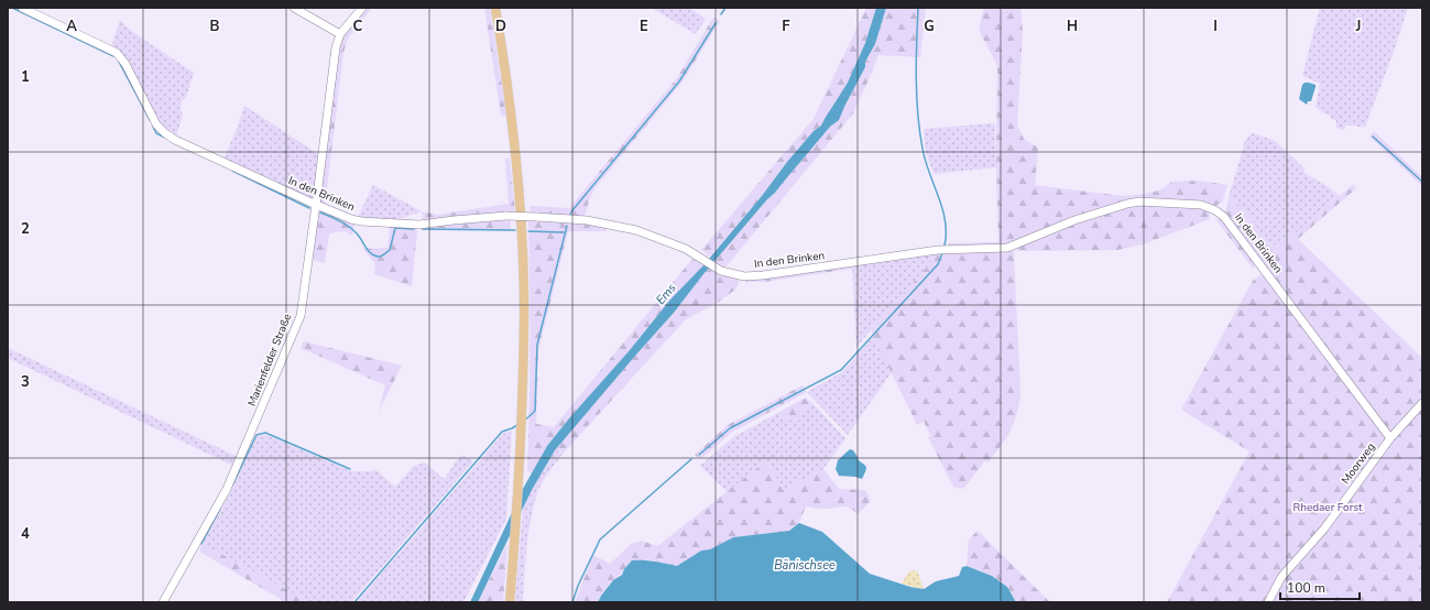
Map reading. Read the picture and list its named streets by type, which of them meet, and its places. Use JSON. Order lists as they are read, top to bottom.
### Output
{
  "streets": {
    "street": ["In den Brinken", "Marienfelder Straße", "Moorweg"]
  },
  "crossings": [
    ["In den Brinken", "Marienfelder Straße"],
    ["In den Brinken", "Moorweg"]
  ],
  "water": ["Ems", "Bänischsee"],
  "parks": ["Rhedaer Forst"],
  "scale_bar": "100 m",
  "grid": {
    "columns": [
      "A",
      "B",
      "C",
      "D",
      "E",
      "F",
      "G",
      "H",
      "I",
      "J"
    ],
    "rows": [
      "1",
      "2",
      "3",
      "4"
    ]
  }
}
